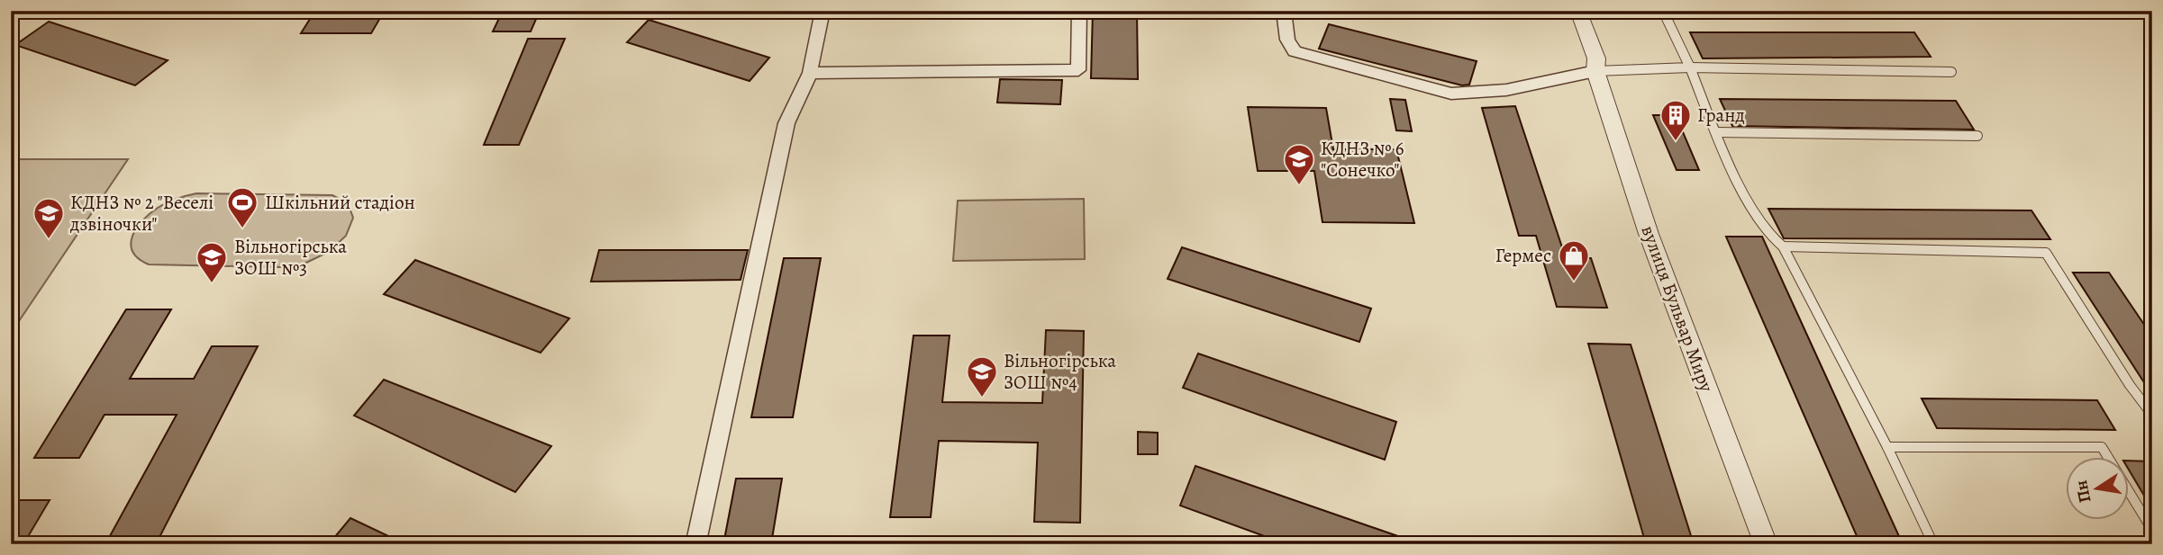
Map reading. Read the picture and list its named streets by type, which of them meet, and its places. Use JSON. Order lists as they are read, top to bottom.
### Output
{
  "streets": {
    "street": ["вулиця Бульвар Миру"]
  },
  "places": {
    "building": ["Гранд"],
    "school or university": [
      "КДНЗ № 6 \"Сонечко\"",
      "КДНЗ № 2 \"Веселі дзвіночки\"",
      "Вільногірська ЗОШ №3",
      "Вільногірська ЗОШ №4"
    ],
    "sports": ["Шкільний стадіон"],
    "shop": ["Гермес"]
  },
  "north": "left"
}
